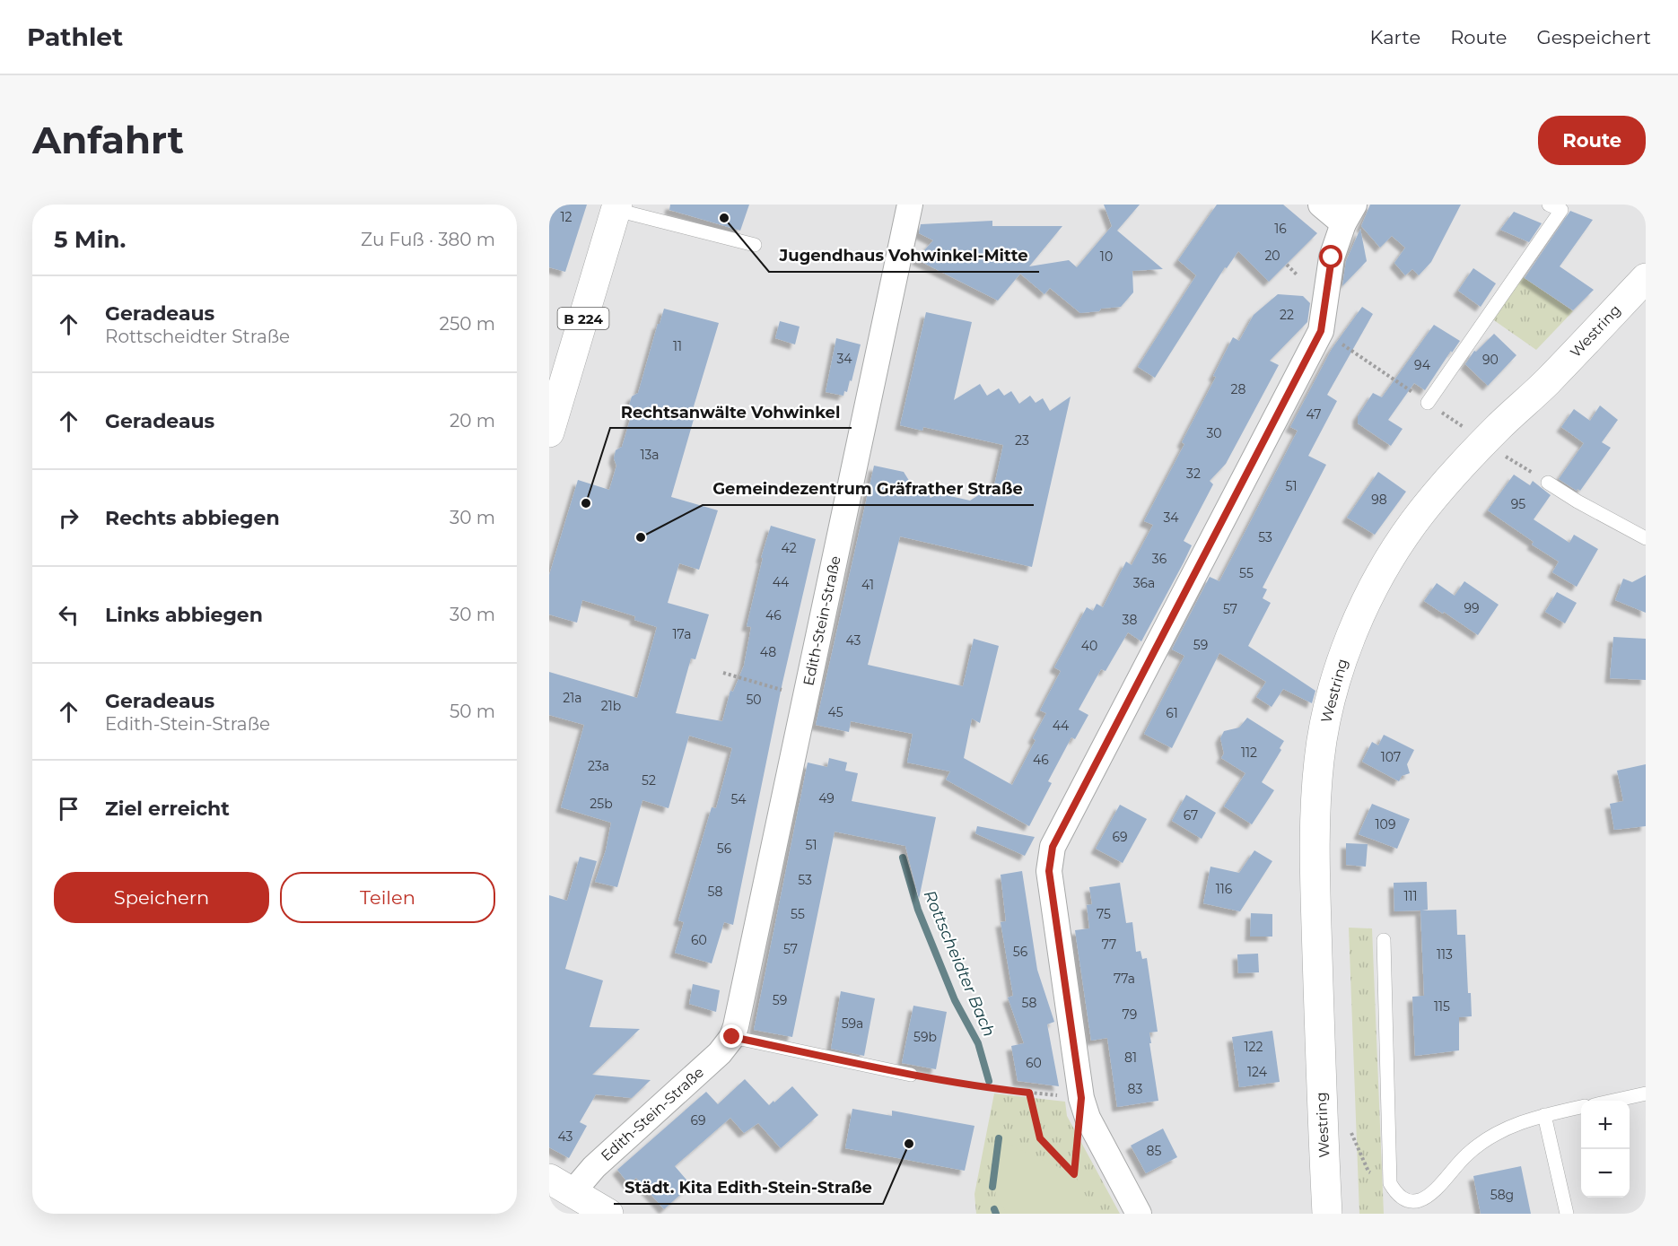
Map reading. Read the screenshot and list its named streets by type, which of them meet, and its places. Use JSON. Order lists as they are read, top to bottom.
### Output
{
  "streets": {
    "main road": ["B 224", "Westring"],
    "street": ["Edith-Stein-Straße"]
  },
  "water": ["Rottscheidter Bach"],
  "places": [
    "Jugendhaus Vohwinkel-Mitte",
    "Rechtsanwälte Vohwinkel",
    "Gemeindezentrum Gräfrather Straße",
    "Städt. Kita Edith-Stein-Straße"
  ],
  "house_numbers": [
    "12",
    "16",
    "20",
    "10",
    "22",
    "11",
    "34",
    "90",
    "94",
    "28",
    "47",
    "30",
    "23",
    "13a",
    "32",
    "51",
    "98",
    "95",
    "34",
    "53",
    "42",
    "36",
    "55",
    "44",
    "36a",
    "41",
    "99",
    "57",
    "46",
    "38",
    "17a",
    "43",
    "59",
    "40",
    "48",
    "21a",
    "50",
    "21b",
    "45",
    "61",
    "44",
    "112",
    "107",
    "46",
    "23a",
    "52",
    "49",
    "54",
    "25b",
    "67",
    "109",
    "69",
    "51",
    "56",
    "53",
    "116",
    "58",
    "111",
    "55",
    "75",
    "60",
    "77",
    "57",
    "56",
    "113",
    "77a",
    "59",
    "58",
    "115",
    "79",
    "59a",
    "59b",
    "122",
    "81",
    "60",
    "124",
    "83",
    "69",
    "43",
    "85",
    "58g"
  ],
  "page": {
    "header": "Pathlet",
    "nav": ["Karte", "Route", "Gespeichert"],
    "buttons": [
      "Route",
      ["Speichern", "Teilen"]
    ],
    "title": "Anfahrt",
    "heading": ["5 Min.", "Zu Fuß · 380 m"],
    "list": [
      ["Geradeaus", "Rottscheidter Straße", "250 m"],
      ["Geradeaus", "20 m"],
      ["Rechts abbiegen", "30 m"],
      ["Links abbiegen", "30 m"],
      ["Geradeaus", "Edith-Stein-Straße", "50 m"],
      "Ziel erreicht"
    ],
    "map_buttons": ["+", "−"]
  }
}
